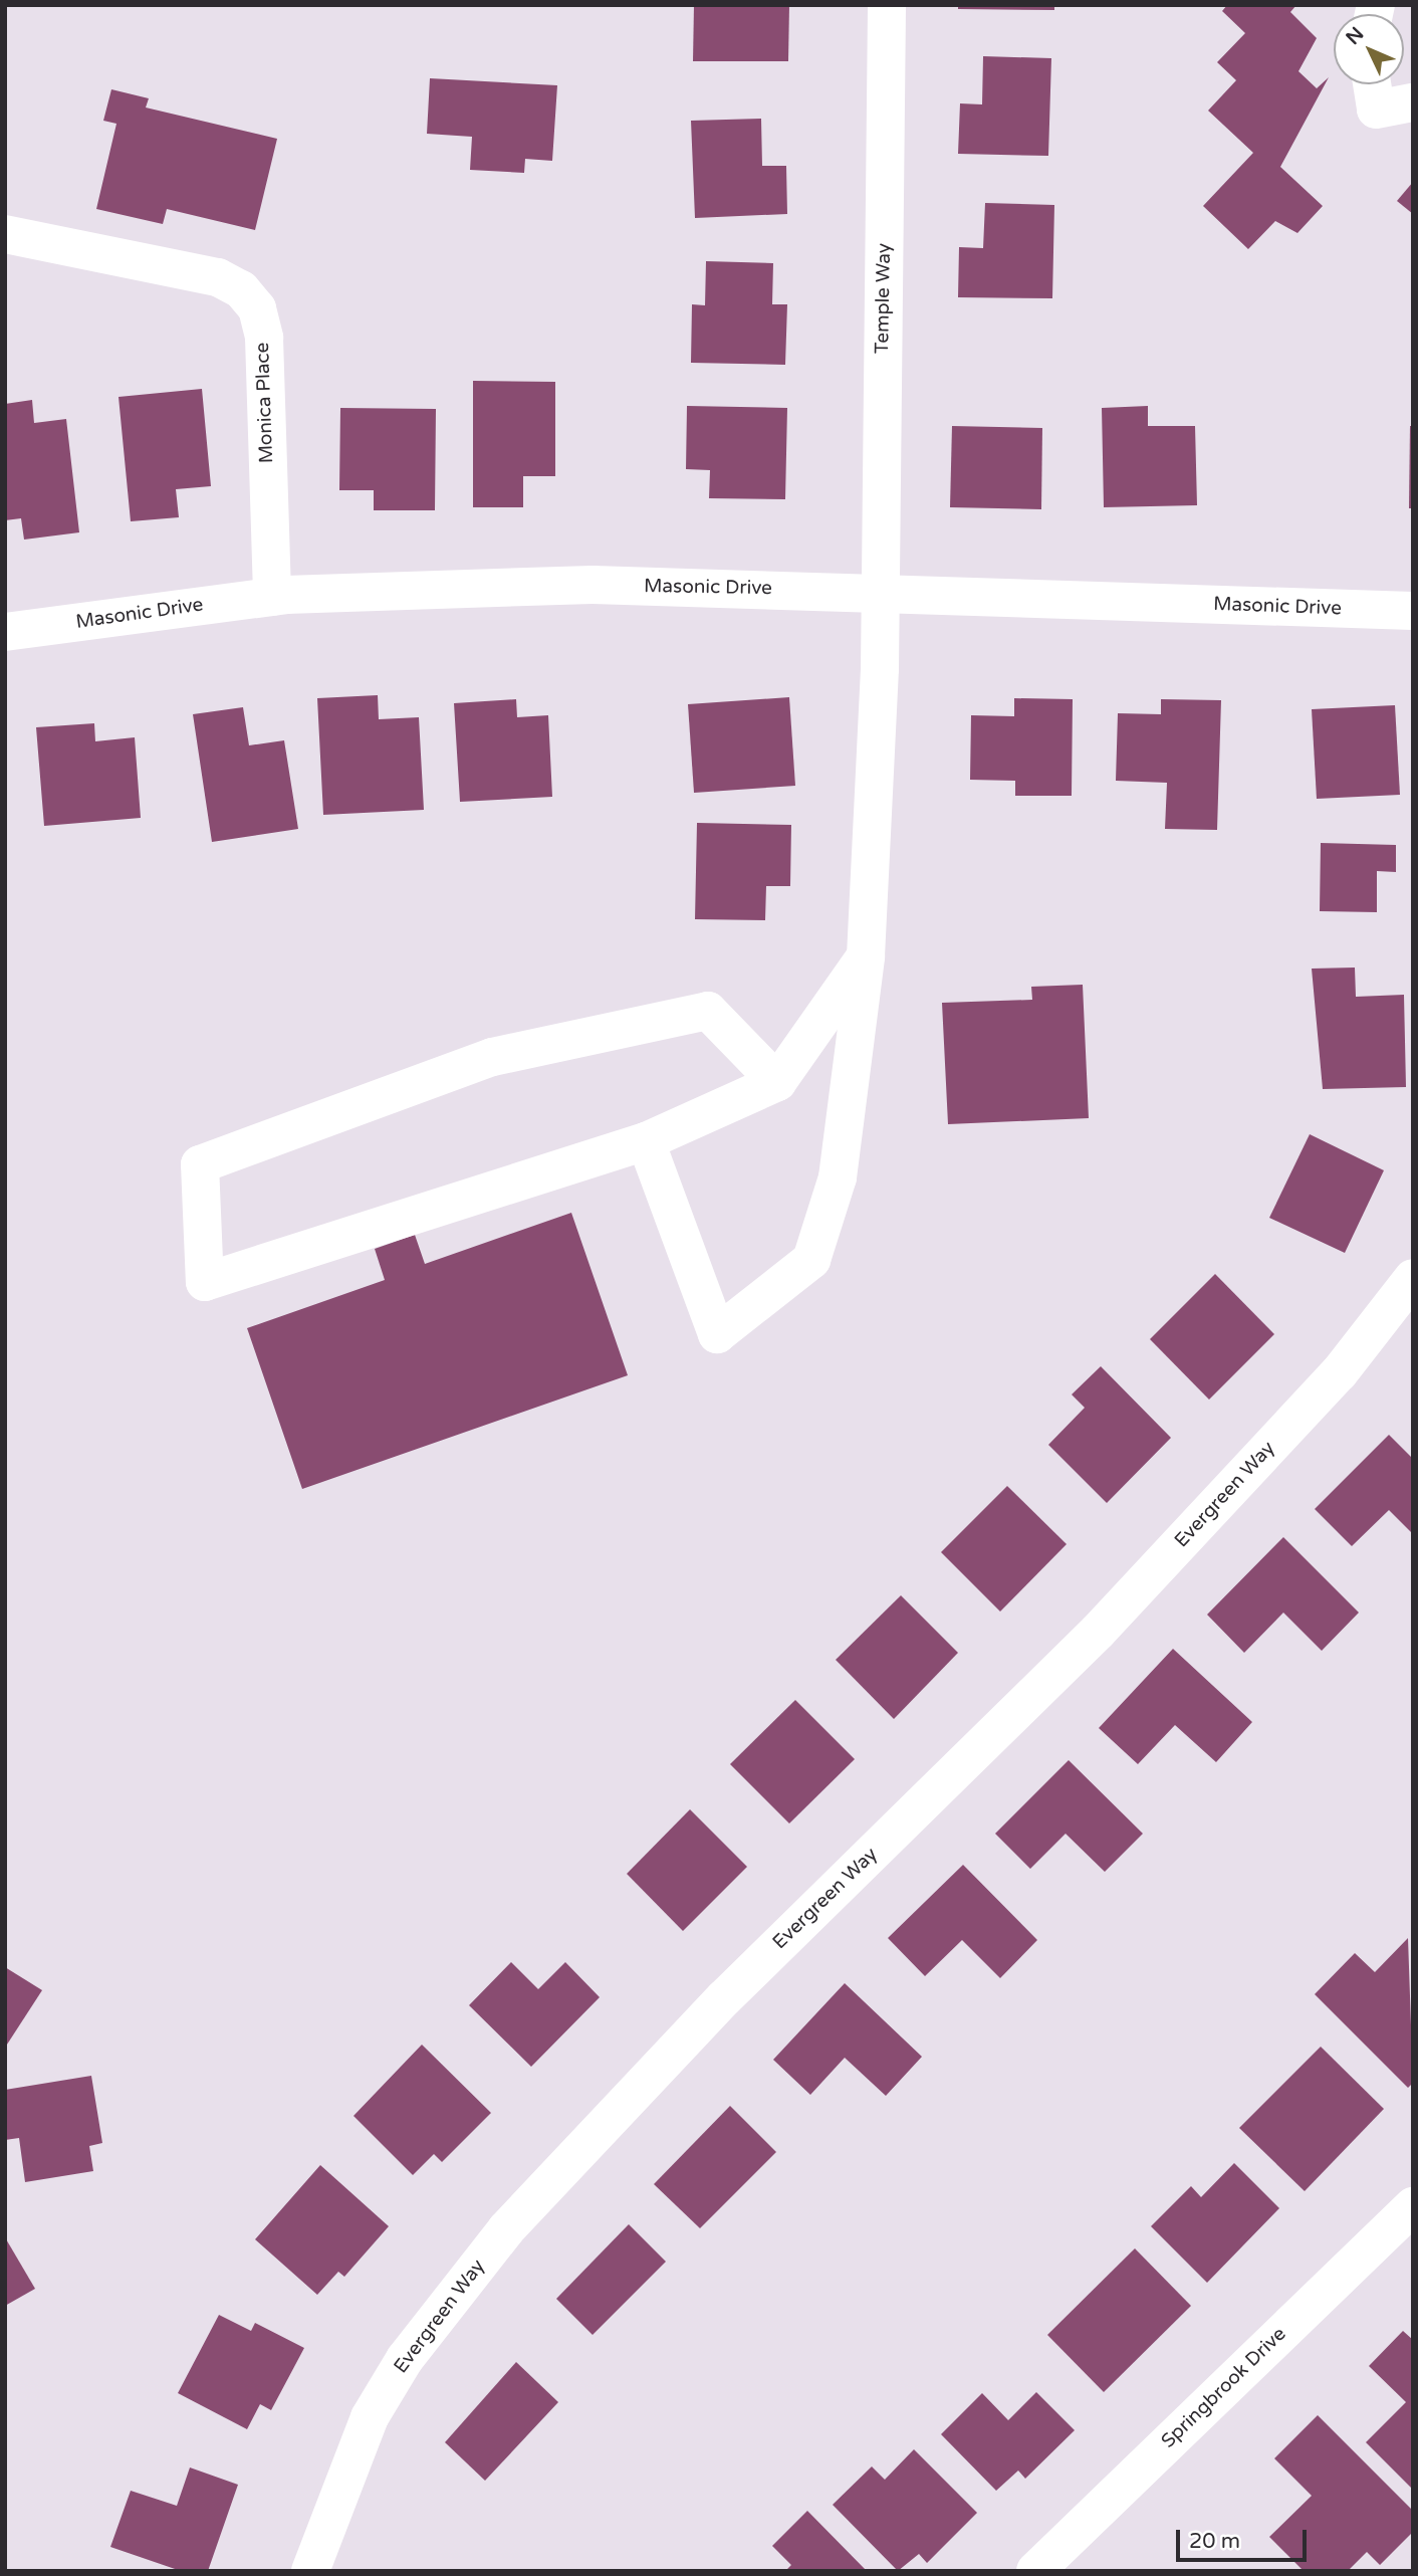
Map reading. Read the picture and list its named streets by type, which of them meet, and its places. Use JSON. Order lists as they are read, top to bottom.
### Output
{
  "streets": {
    "street": [
      "Temple Way",
      "Monica Place",
      "Masonic Drive",
      "Evergreen Way",
      "Springbrook Drive"
    ]
  },
  "crossings": [
    ["Temple Way", "Masonic Drive"],
    ["Monica Place", "Masonic Drive"]
  ],
  "scale_bar": "20 m",
  "north": "top left"
}
